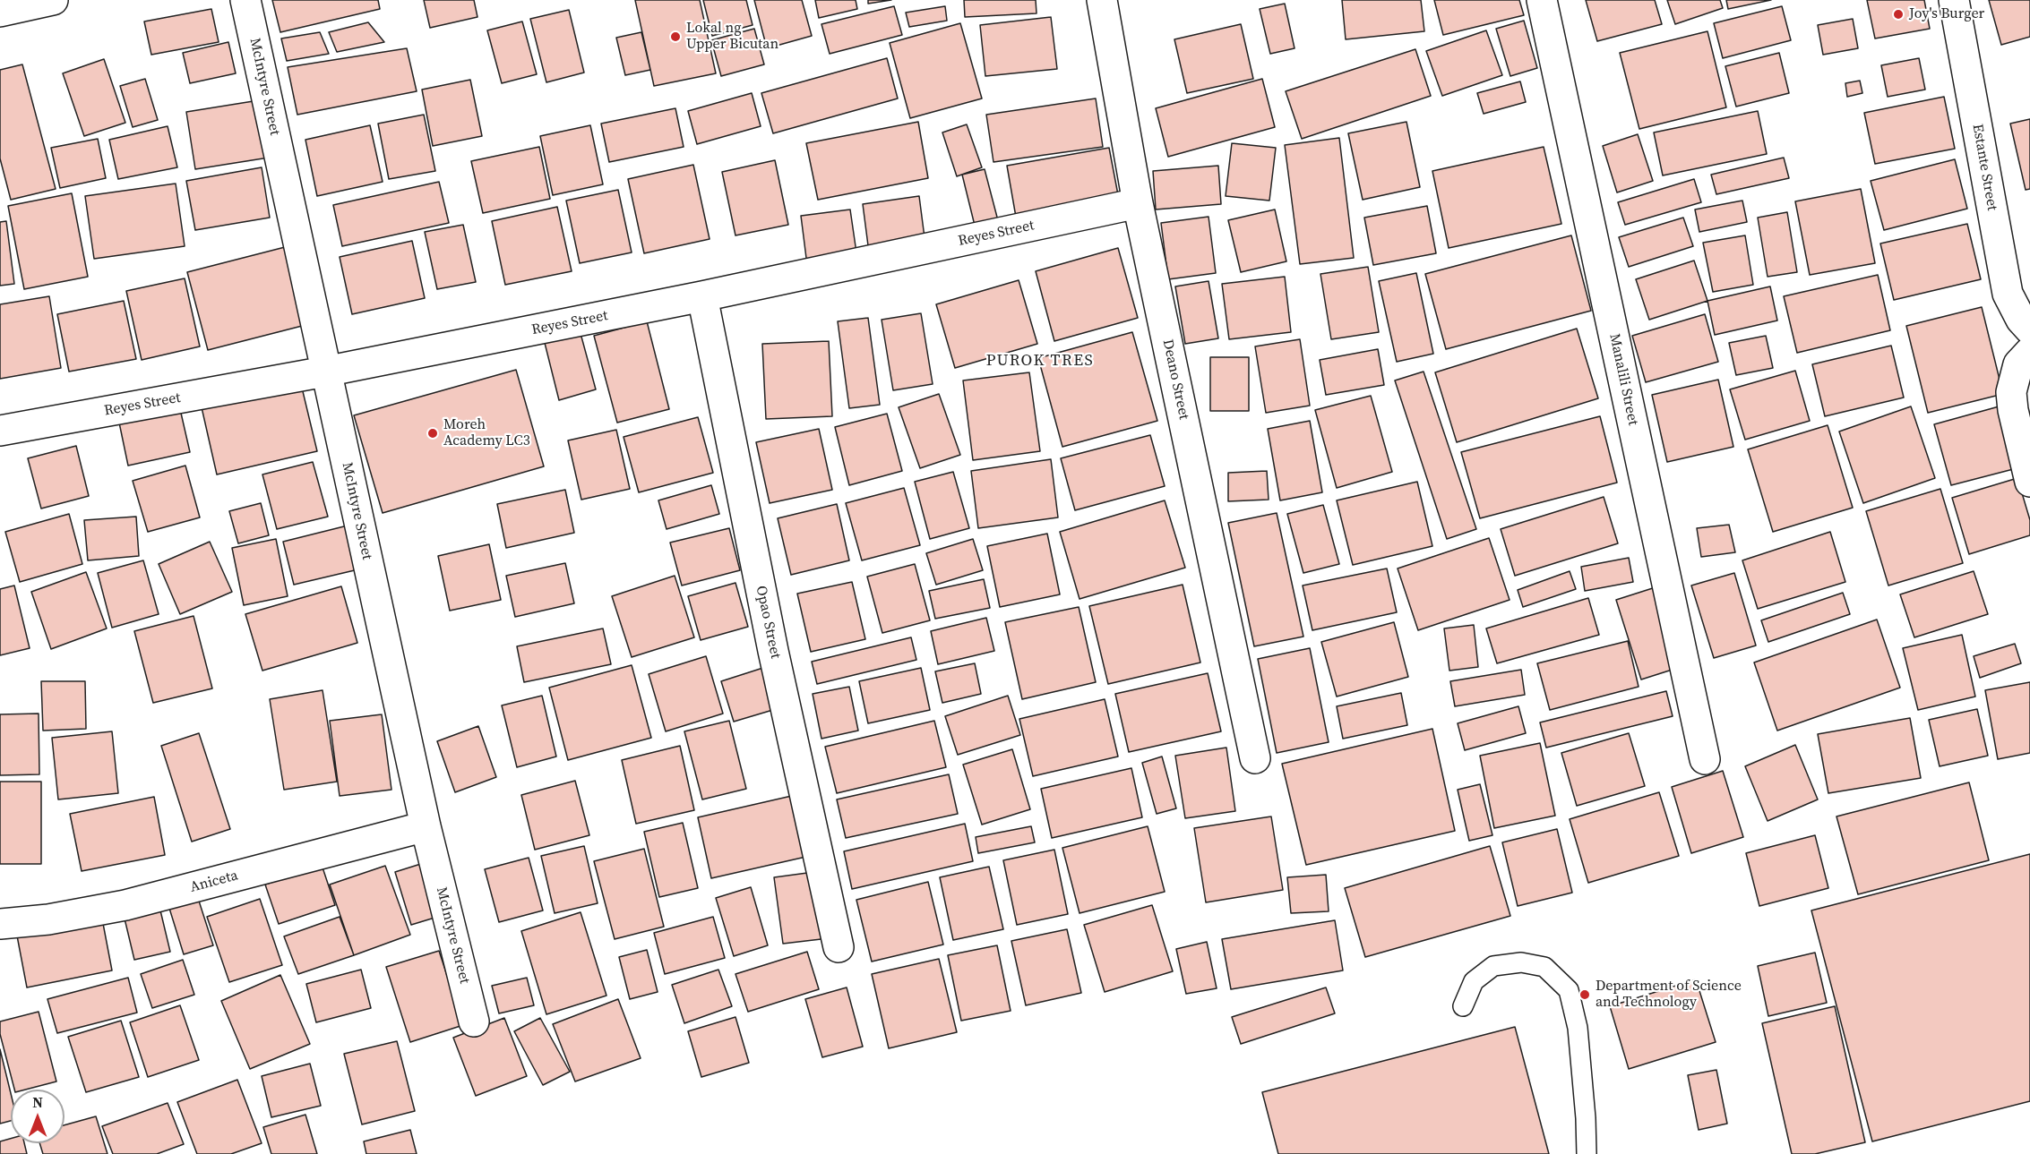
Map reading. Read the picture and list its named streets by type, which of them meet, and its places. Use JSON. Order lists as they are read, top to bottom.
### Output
{
  "streets": {
    "street": [
      "McIntyre Street",
      "Estante Street",
      "Reyes Street",
      "Deano Street",
      "Manalili Street",
      "Opao Street",
      "Aniceta"
    ]
  },
  "crossings": [
    ["McIntyre Street", "Reyes Street"],
    ["McIntyre Street", "Aniceta"],
    ["Reyes Street", "Deano Street"],
    ["Reyes Street", "Opao Street"]
  ],
  "districts": ["PUROK TRES"],
  "places": [
    "Joy's Burger",
    "Lokal ng Upper Bicutan",
    "Moreh Academy LC3",
    "Department of Science and Technology"
  ],
  "north": "top"
}
